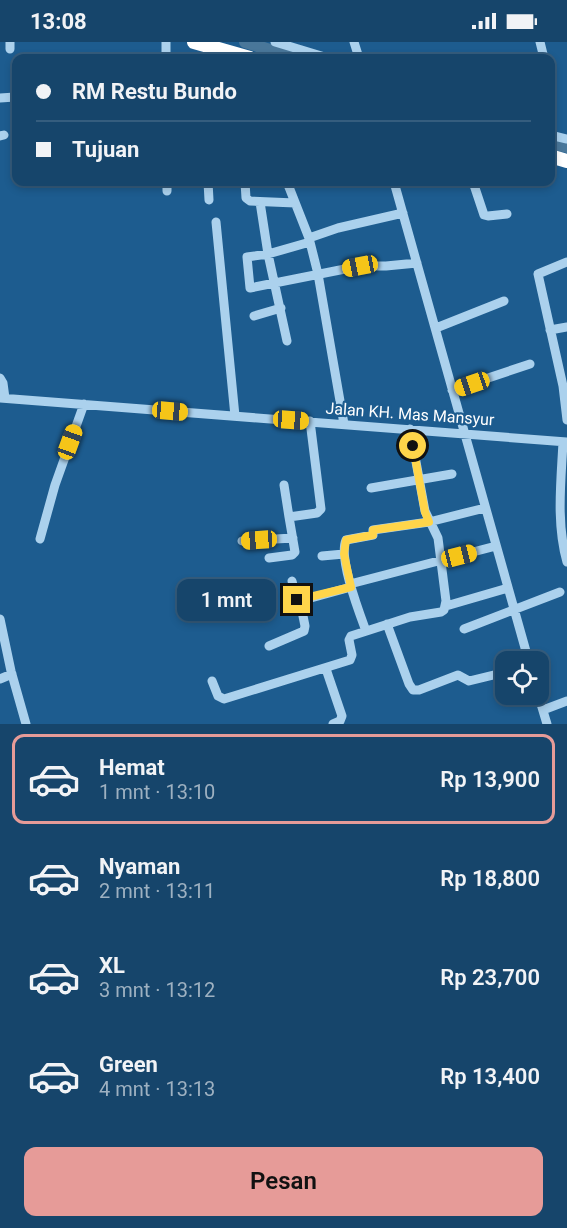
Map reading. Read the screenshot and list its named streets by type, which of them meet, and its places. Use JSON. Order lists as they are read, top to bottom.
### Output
{
  "streets": {
    "street": ["Jalan KH. Mas Mansyur"]
  },
  "page": {
    "status": "13:08",
    "banner": ["RM Restu Bundo", "Tujuan"],
    "bubble": "1 mnt",
    "list": [
      {
        "name": "Hemat",
        "note": "1 mnt · 13:10",
        "value": "Rp 13,900"
      },
      {
        "name": "Nyaman",
        "note": "2 mnt · 13:11",
        "value": "Rp 18,800"
      },
      {
        "name": "XL",
        "note": "3 mnt · 13:12",
        "value": "Rp 23,700"
      },
      {
        "name": "Green",
        "note": "4 mnt · 13:13",
        "value": "Rp 13,400"
      }
    ],
    "buttons": "Pesan"
  }
}
